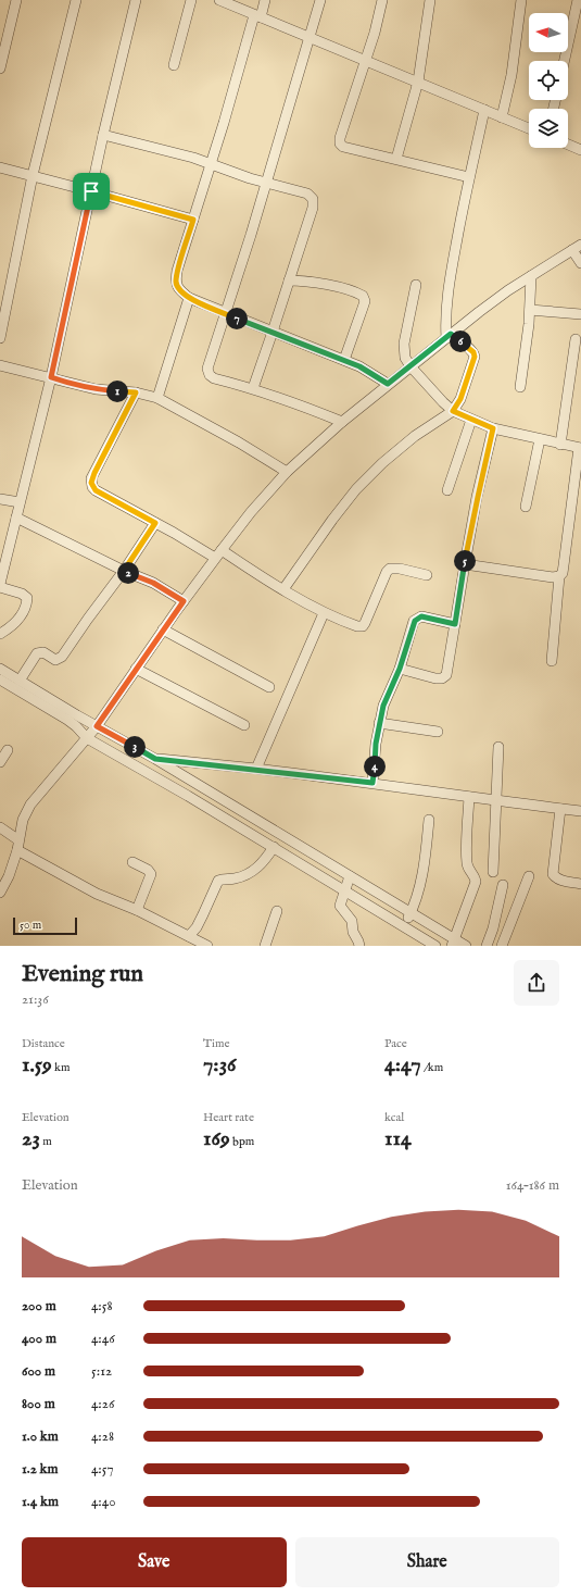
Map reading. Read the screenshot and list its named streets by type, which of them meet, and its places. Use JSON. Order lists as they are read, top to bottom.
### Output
{
  "scale_bar": "50 m",
  "north": "left",
  "page": {
    "pins": [
      "7",
      "6",
      "1",
      "5",
      "2",
      "3",
      "4"
    ],
    "scale": "50 m",
    "heading": ["Evening run", "21:36"],
    "stats": [
      ["Distance", "1.59 km"],
      ["Time", "7:36"],
      ["Pace", "4:47 /km"],
      ["Elevation", "23 m"],
      ["Heart rate", "169 bpm"],
      ["kcal", "114"]
    ],
    "chart": ["Elevation", "164–186 m"],
    "list": [
      {
        "name": "200 m",
        "note": "4:58"
      },
      {
        "name": "400 m",
        "note": "4:46"
      },
      {
        "name": "600 m",
        "note": "5:12"
      },
      {
        "name": "800 m",
        "note": "4:26"
      },
      {
        "name": "1.0 km",
        "note": "4:28"
      },
      {
        "name": "1.2 km",
        "note": "4:57"
      },
      {
        "name": "1.4 km",
        "note": "4:40"
      }
    ],
    "buttons": ["Save", "Share"]
  }
}
